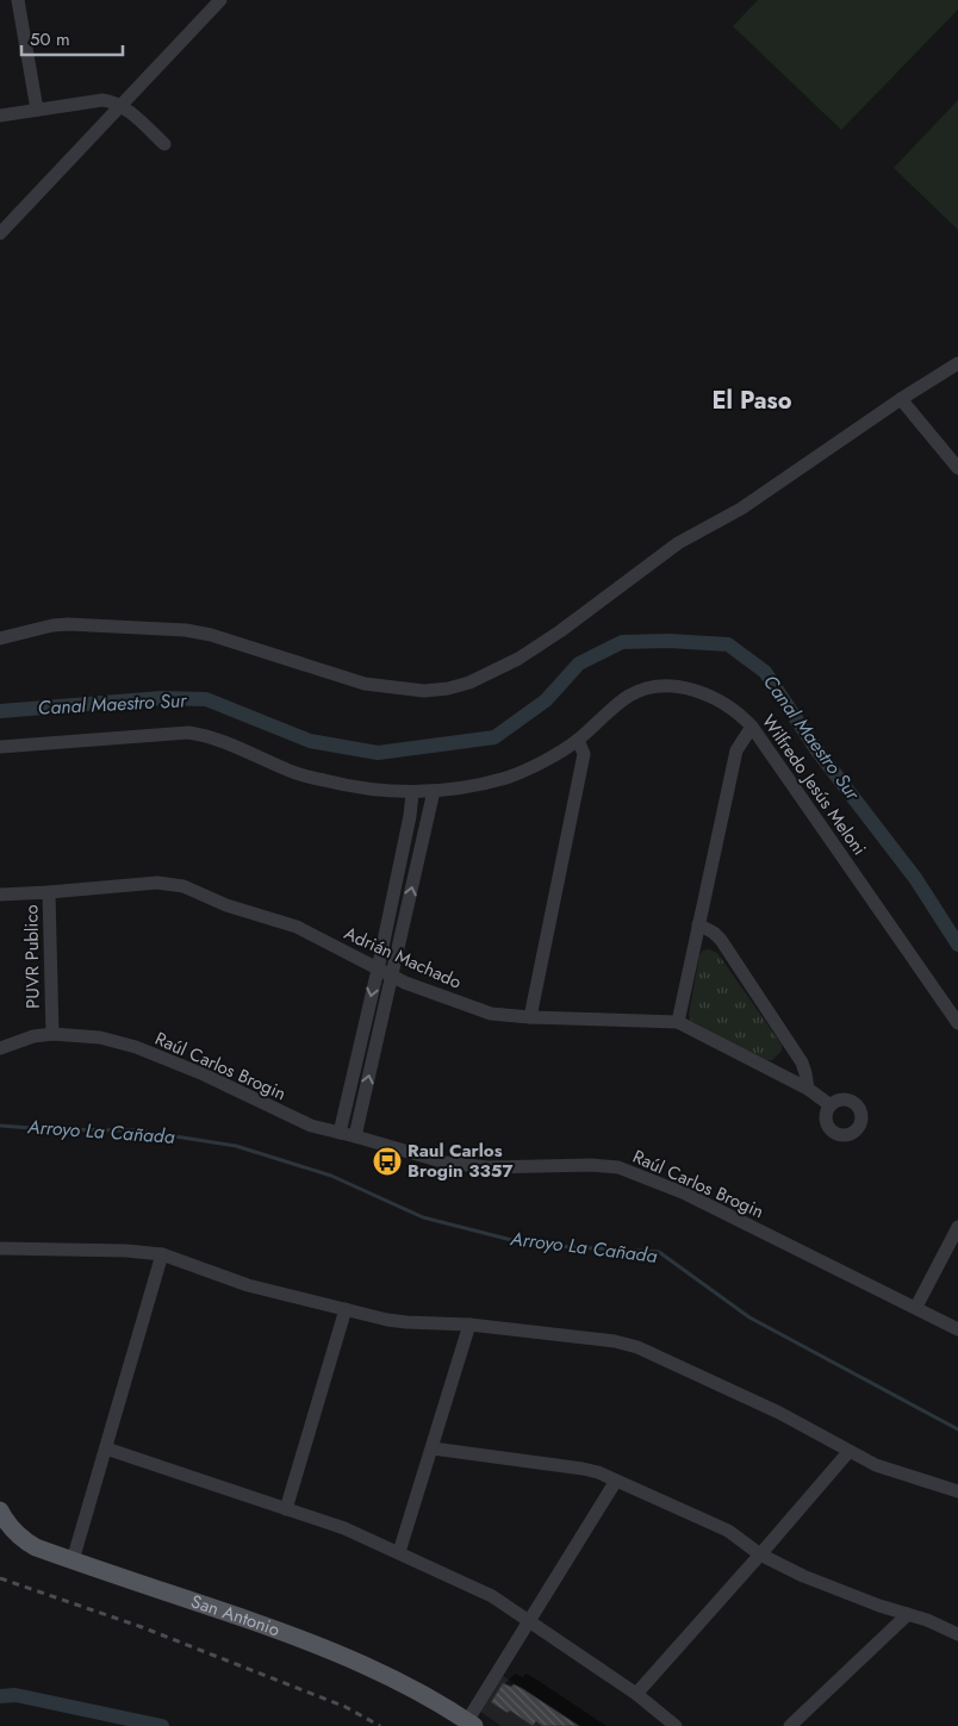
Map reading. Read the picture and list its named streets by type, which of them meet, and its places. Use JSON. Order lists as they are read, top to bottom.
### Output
{
  "streets": {
    "main road": ["San Antonio"],
    "street": [
      "Wilfredo Jesús Meloni",
      "PUVR Publico",
      "Adrián Machado",
      "Raúl Carlos Brogin"
    ]
  },
  "crossings": [
    ["PUVR Publico", "Adrián Machado"],
    ["PUVR Publico", "Raúl Carlos Brogin"]
  ],
  "districts": ["El Paso"],
  "water": ["Canal Maestro Sur", "Arroyo La Cañada"],
  "places": {
    "bus stop": ["Raul Carlos Brogin 3357"]
  },
  "scale_bar": "50 m"
}
